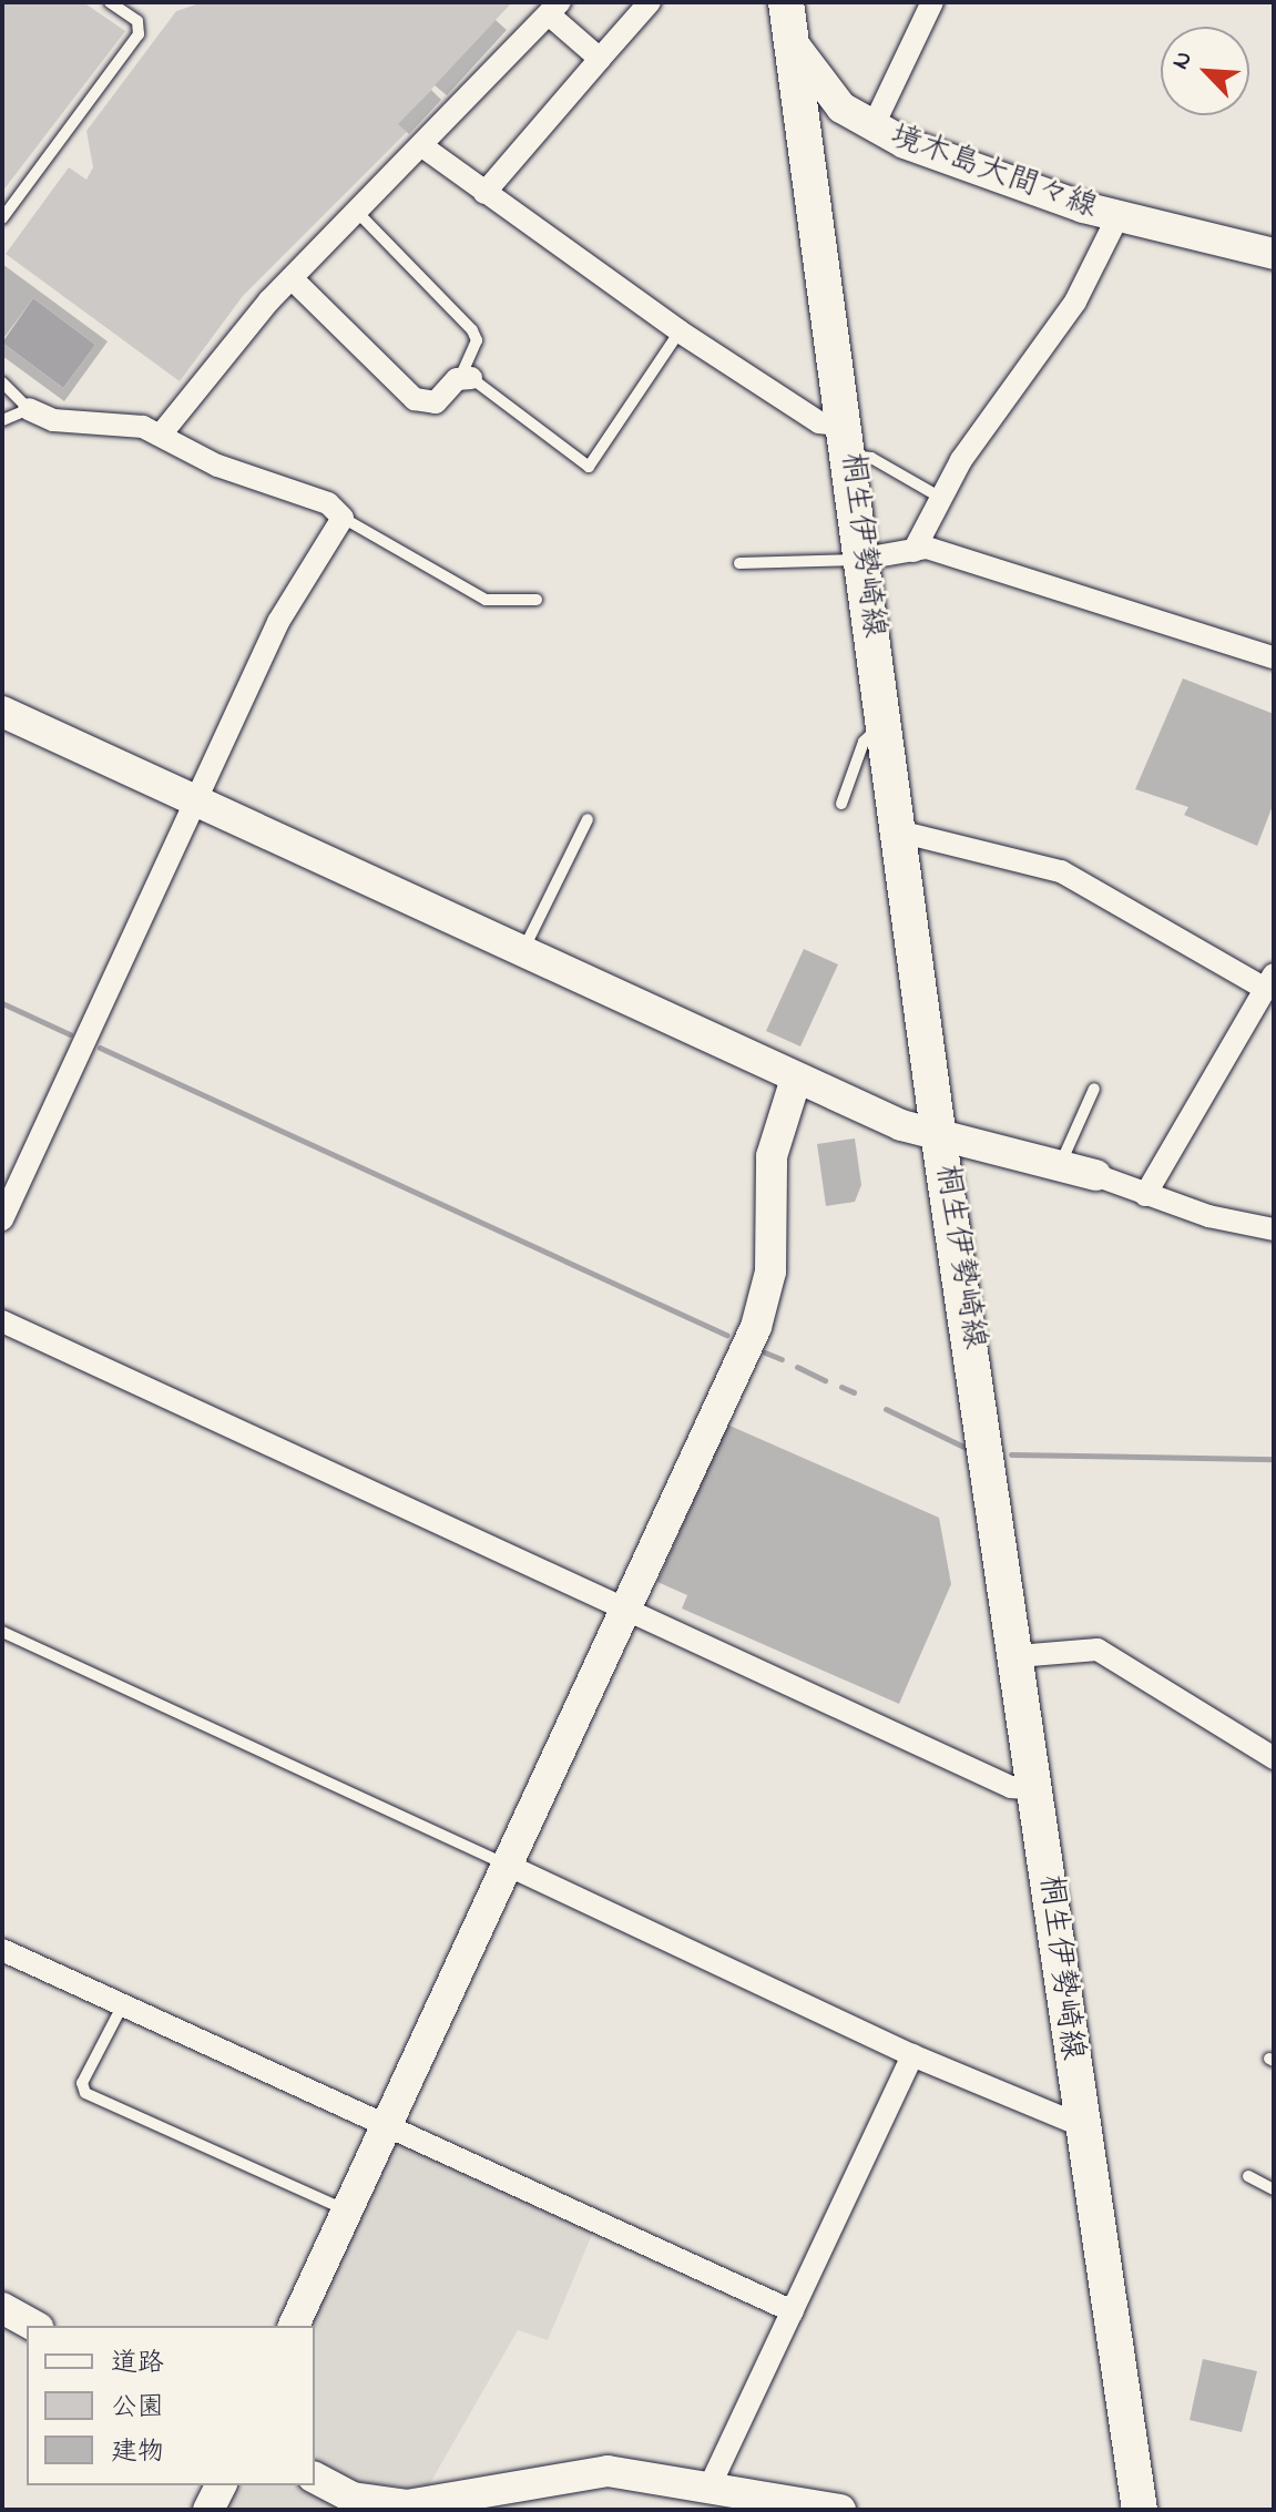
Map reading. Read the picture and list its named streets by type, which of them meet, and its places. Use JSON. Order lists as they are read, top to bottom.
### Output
{
  "streets": {
    "main road": ["桐生伊勢崎線"],
    "street": ["境木島大間々線"]
  },
  "crossings": [
    ["境木島大間々線", "桐生伊勢崎線"]
  ],
  "legend": ["道路", "公園", "建物"],
  "north": "top left"
}
